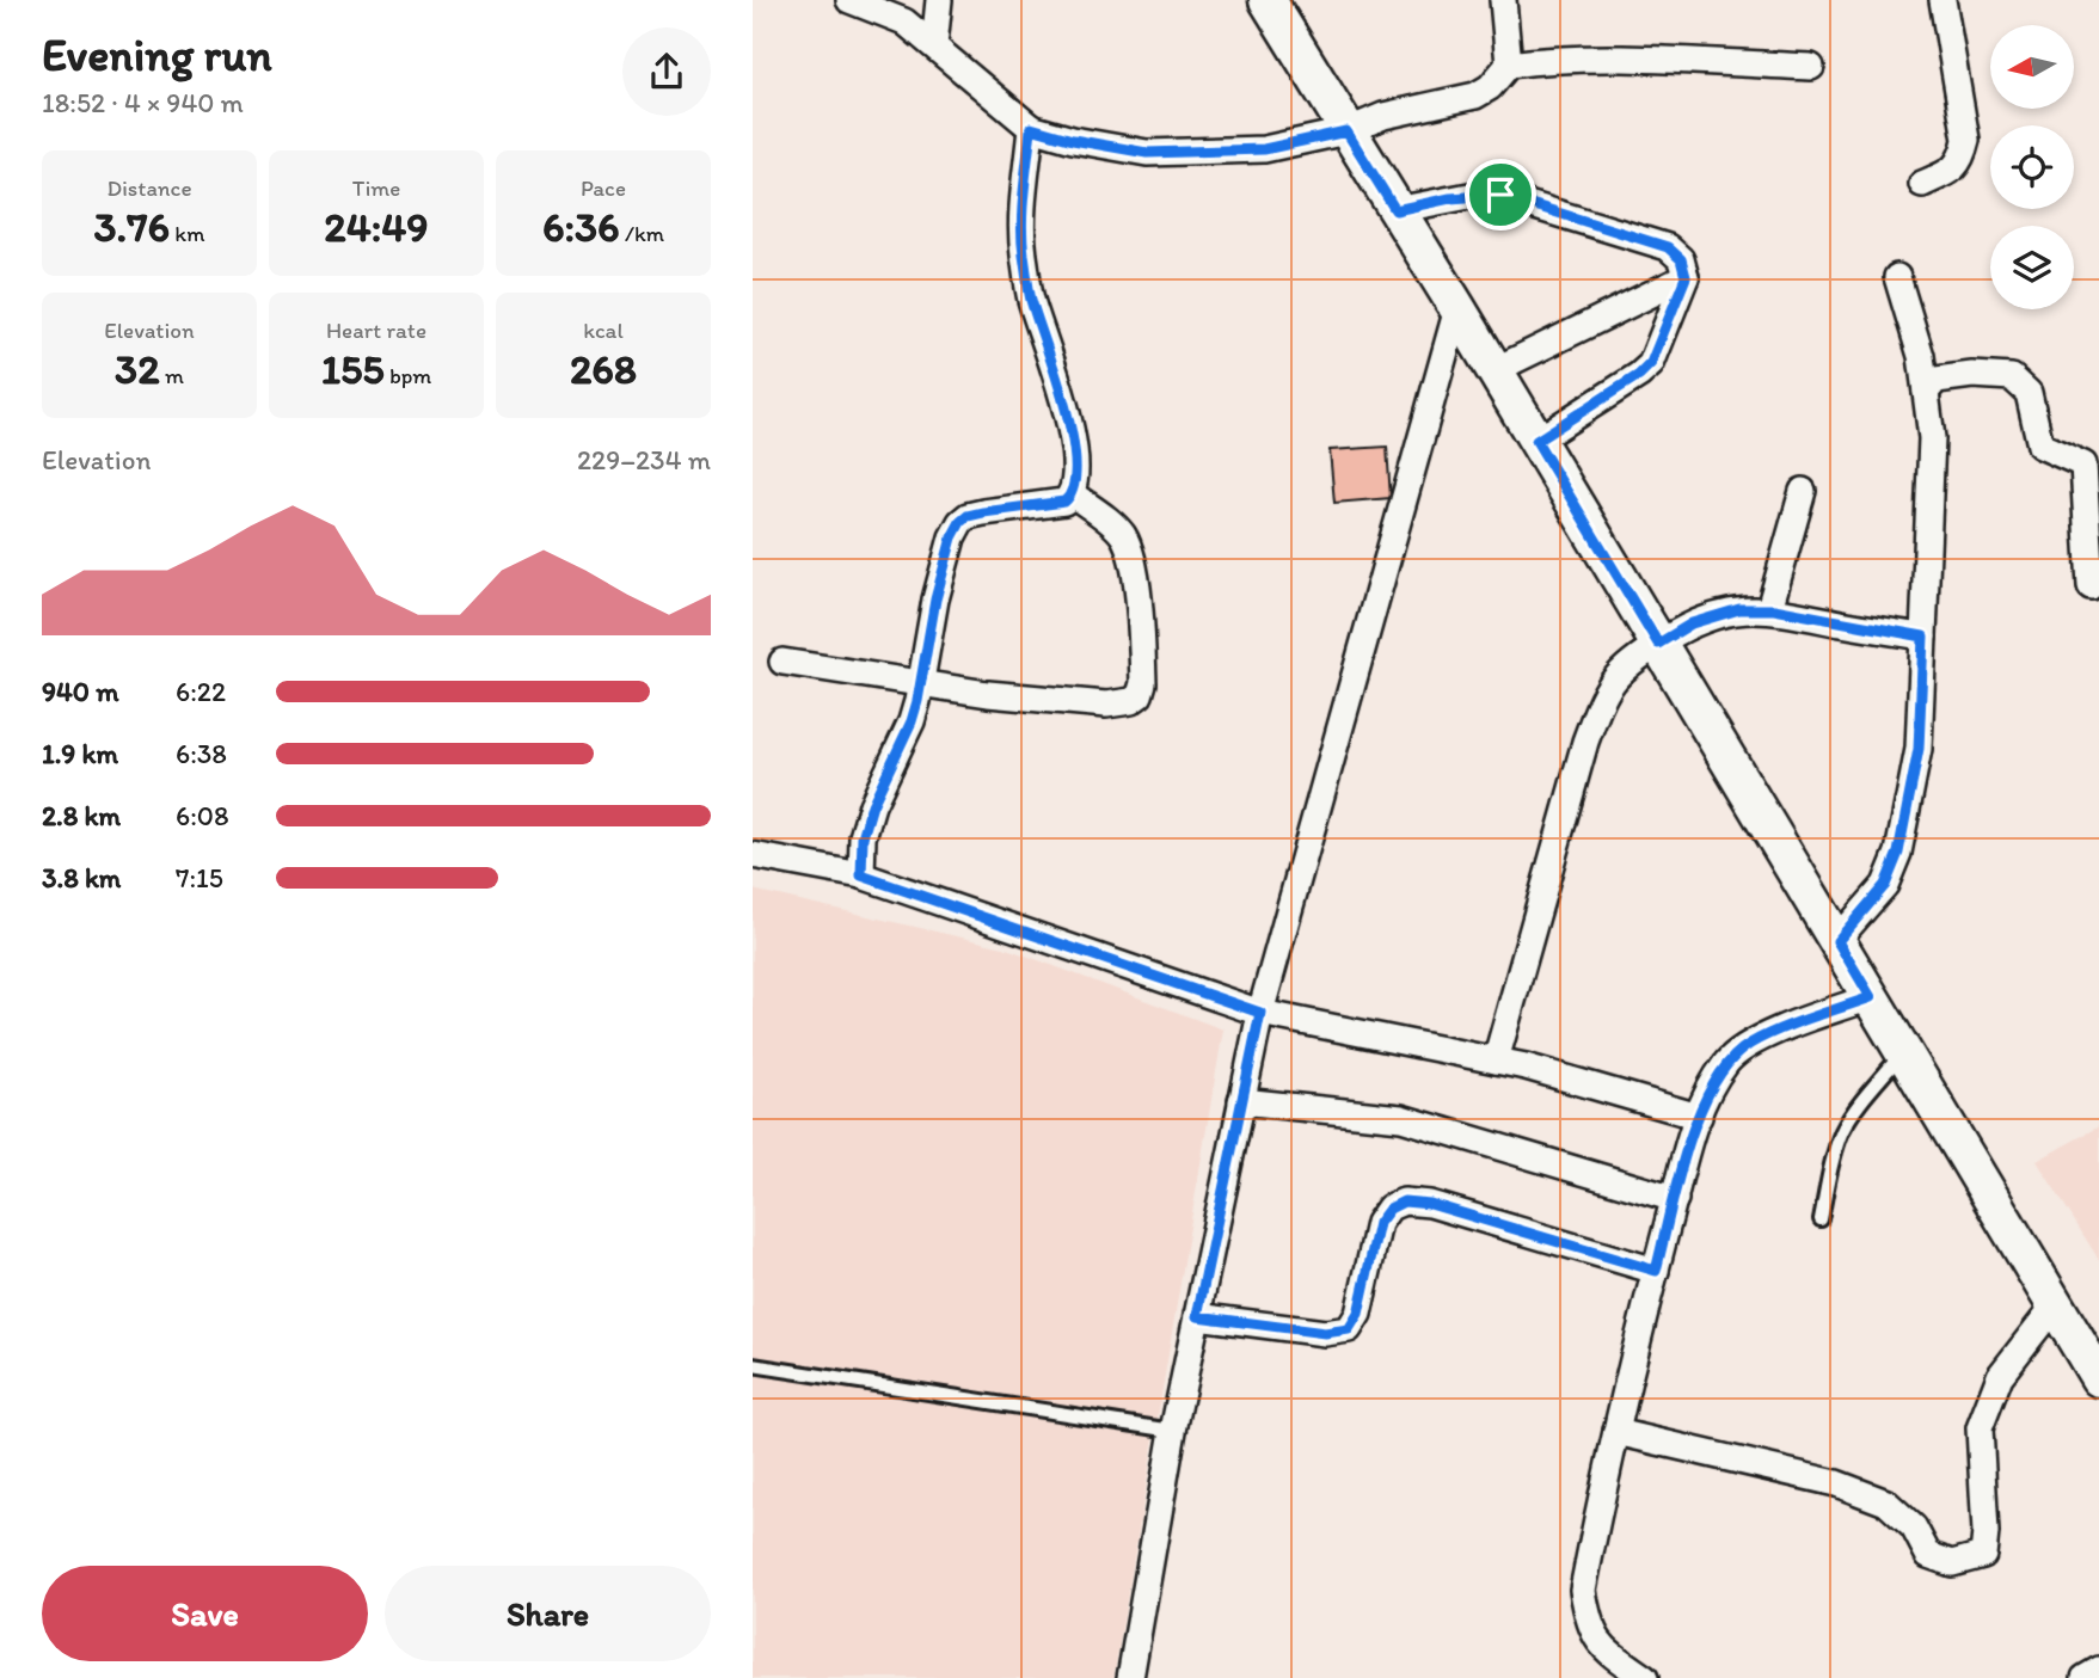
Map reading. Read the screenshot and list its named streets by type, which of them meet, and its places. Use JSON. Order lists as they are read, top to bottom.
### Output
{
  "north": "left",
  "page": {
    "heading": ["Evening run", "18:52 · 4 × 940 m"],
    "stats": [
      ["Distance", "3.76 km"],
      ["Time", "24:49"],
      ["Pace", "6:36 /km"],
      ["Elevation", "32 m"],
      ["Heart rate", "155 bpm"],
      ["kcal", "268"]
    ],
    "chart": ["Elevation", "229–234 m"],
    "list": [
      {
        "name": "940 m",
        "note": "6:22"
      },
      {
        "name": "1.9 km",
        "note": "6:38"
      },
      {
        "name": "2.8 km",
        "note": "6:08"
      },
      {
        "name": "3.8 km",
        "note": "7:15"
      }
    ],
    "buttons": ["Save", "Share"]
  }
}
